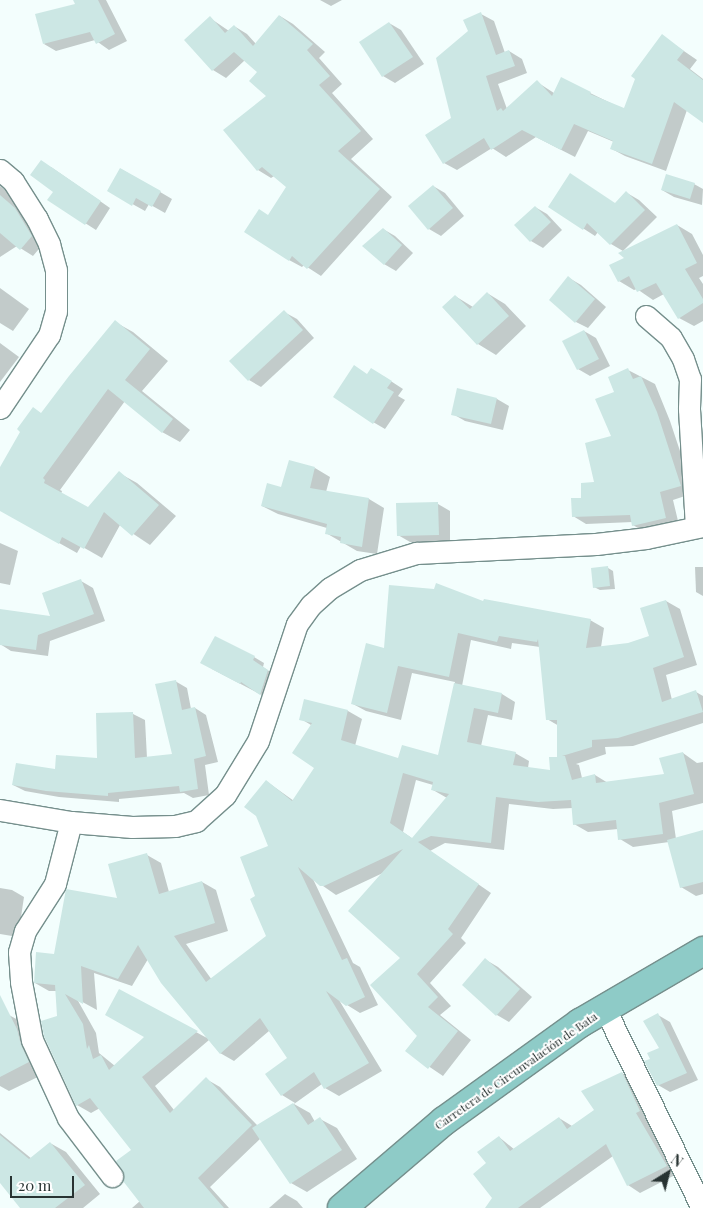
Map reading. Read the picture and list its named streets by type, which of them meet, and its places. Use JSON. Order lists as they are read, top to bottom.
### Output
{
  "streets": {
    "main road": ["Carretera de Circunvalación de Bata"]
  },
  "scale_bar": "20 m",
  "north": "top right"
}
